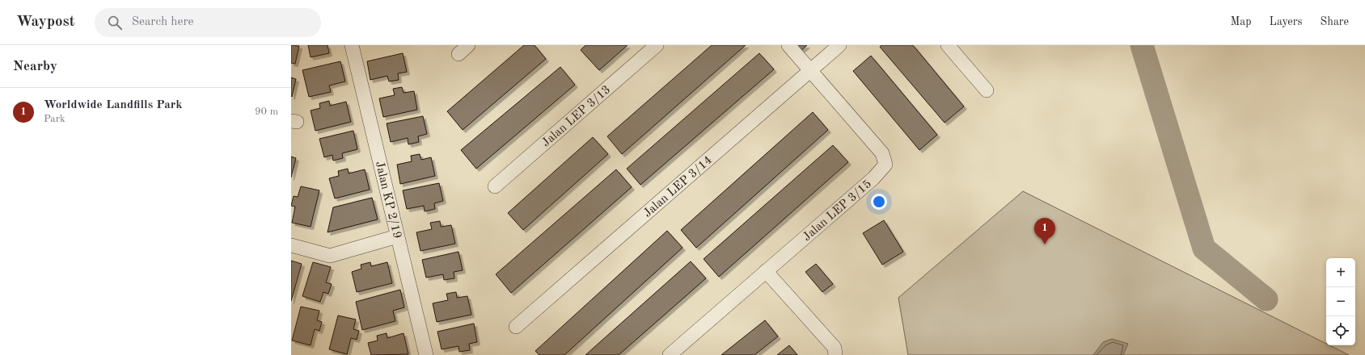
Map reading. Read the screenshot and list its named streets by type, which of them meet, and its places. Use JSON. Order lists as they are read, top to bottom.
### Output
{
  "streets": {
    "street": [
      "Jalan LEP 3/13",
      "Jalan LEP 3/14",
      "Jalan KP 2/19",
      "Jalan LEP 3/15"
    ]
  },
  "crossings": [
    ["Jalan LEP 3/14", "Jalan LEP 3/15"]
  ],
  "page": {
    "header": "Waypost",
    "search": "Search here",
    "nav": ["Map", "Layers", "Share"],
    "heading": "Nearby",
    "list": [
      {
        "mark": "1",
        "name": "Worldwide Landfills Park",
        "note": "Park",
        "value": "90 m"
      }
    ],
    "pins": "1",
    "map_buttons": ["+", "−"]
  }
}
